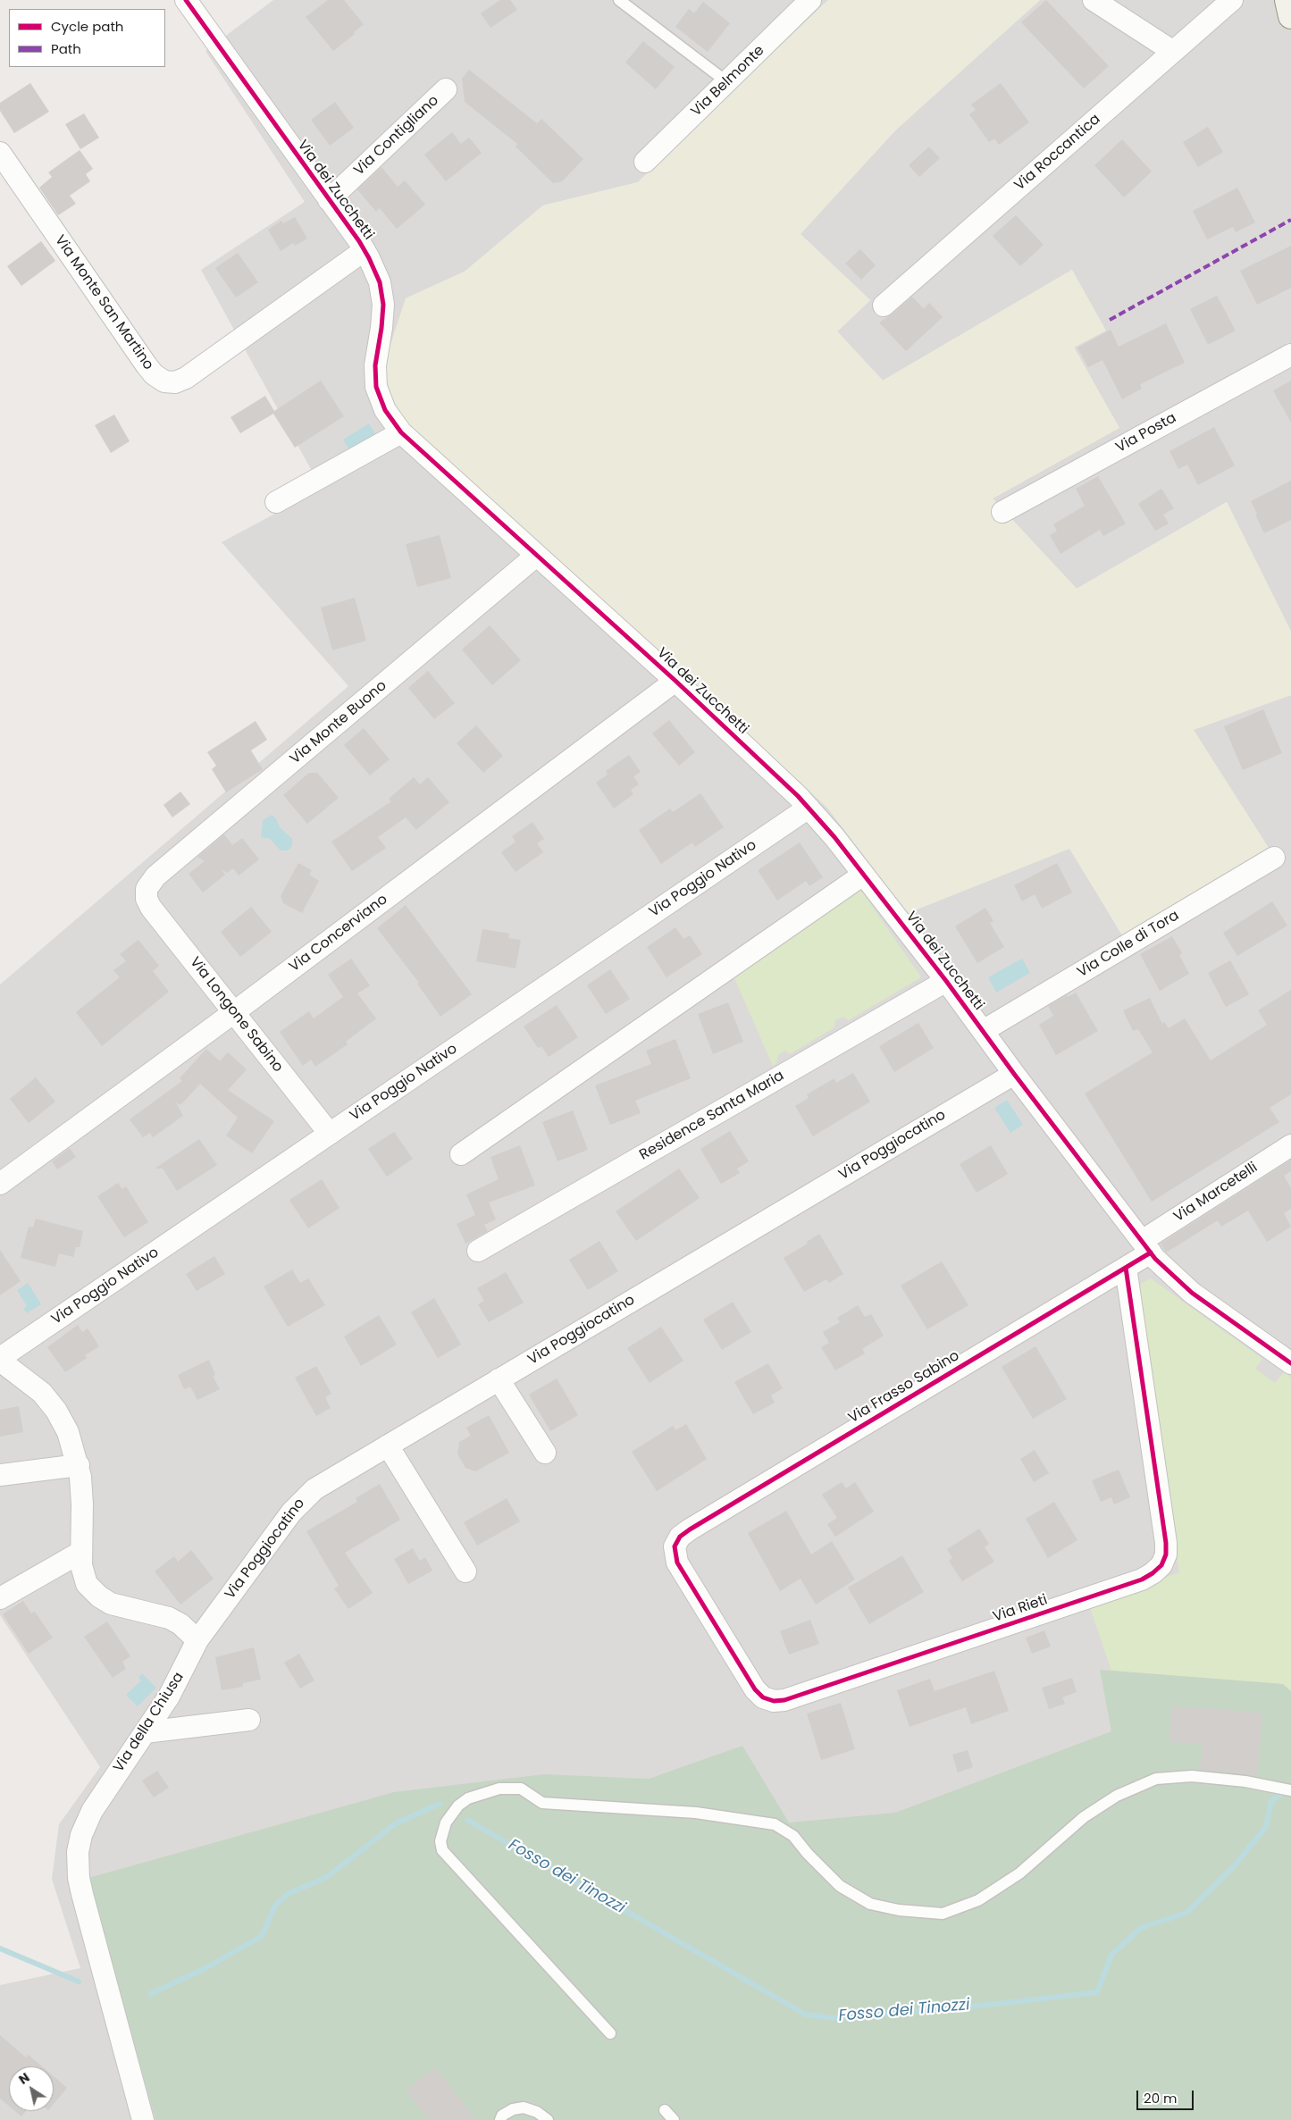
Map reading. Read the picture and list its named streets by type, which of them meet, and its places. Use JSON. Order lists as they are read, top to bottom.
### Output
{
  "streets": {
    "street": [
      "Via Belmonte",
      "Via Contigliano",
      "Via Roccantica",
      "Via dei Zucchetti",
      "Via Monte San Martino",
      "Via Posta",
      "Via Monte Buono",
      "Via Poggio Nativo",
      "Via Concerviano",
      "Via Colle di Tora",
      "Via Longone Sabino",
      "Residence Santa Maria",
      "Via Poggiocatino",
      "Via Marcetelli",
      "Via Frasso Sabino",
      "Via Rieti",
      "Via della Chiusa"
    ]
  },
  "crossings": [
    ["Via Contigliano", "Via dei Zucchetti"],
    ["Via dei Zucchetti", "Via Monte San Martino"],
    ["Via dei Zucchetti", "Via Monte Buono"],
    ["Via dei Zucchetti", "Via Poggio Nativo"],
    ["Via dei Zucchetti", "Via Concerviano"],
    ["Via dei Zucchetti", "Via Colle di Tora"],
    ["Via dei Zucchetti", "Residence Santa Maria"],
    ["Via dei Zucchetti", "Via Poggiocatino"],
    ["Via dei Zucchetti", "Via Marcetelli"],
    ["Via dei Zucchetti", "Via Frasso Sabino"],
    ["Via Monte Buono", "Via Longone Sabino"],
    ["Via Poggio Nativo", "Via Longone Sabino"],
    ["Via Concerviano", "Via Longone Sabino"],
    ["Via Poggiocatino", "Via della Chiusa"],
    ["Via Marcetelli", "Via Frasso Sabino"],
    ["Via Frasso Sabino", "Via Rieti"]
  ],
  "water": ["Fosso dei Tinozzi"],
  "legend": ["Cycle path", "Path"],
  "scale_bar": "20 m",
  "north": "top left"
}
